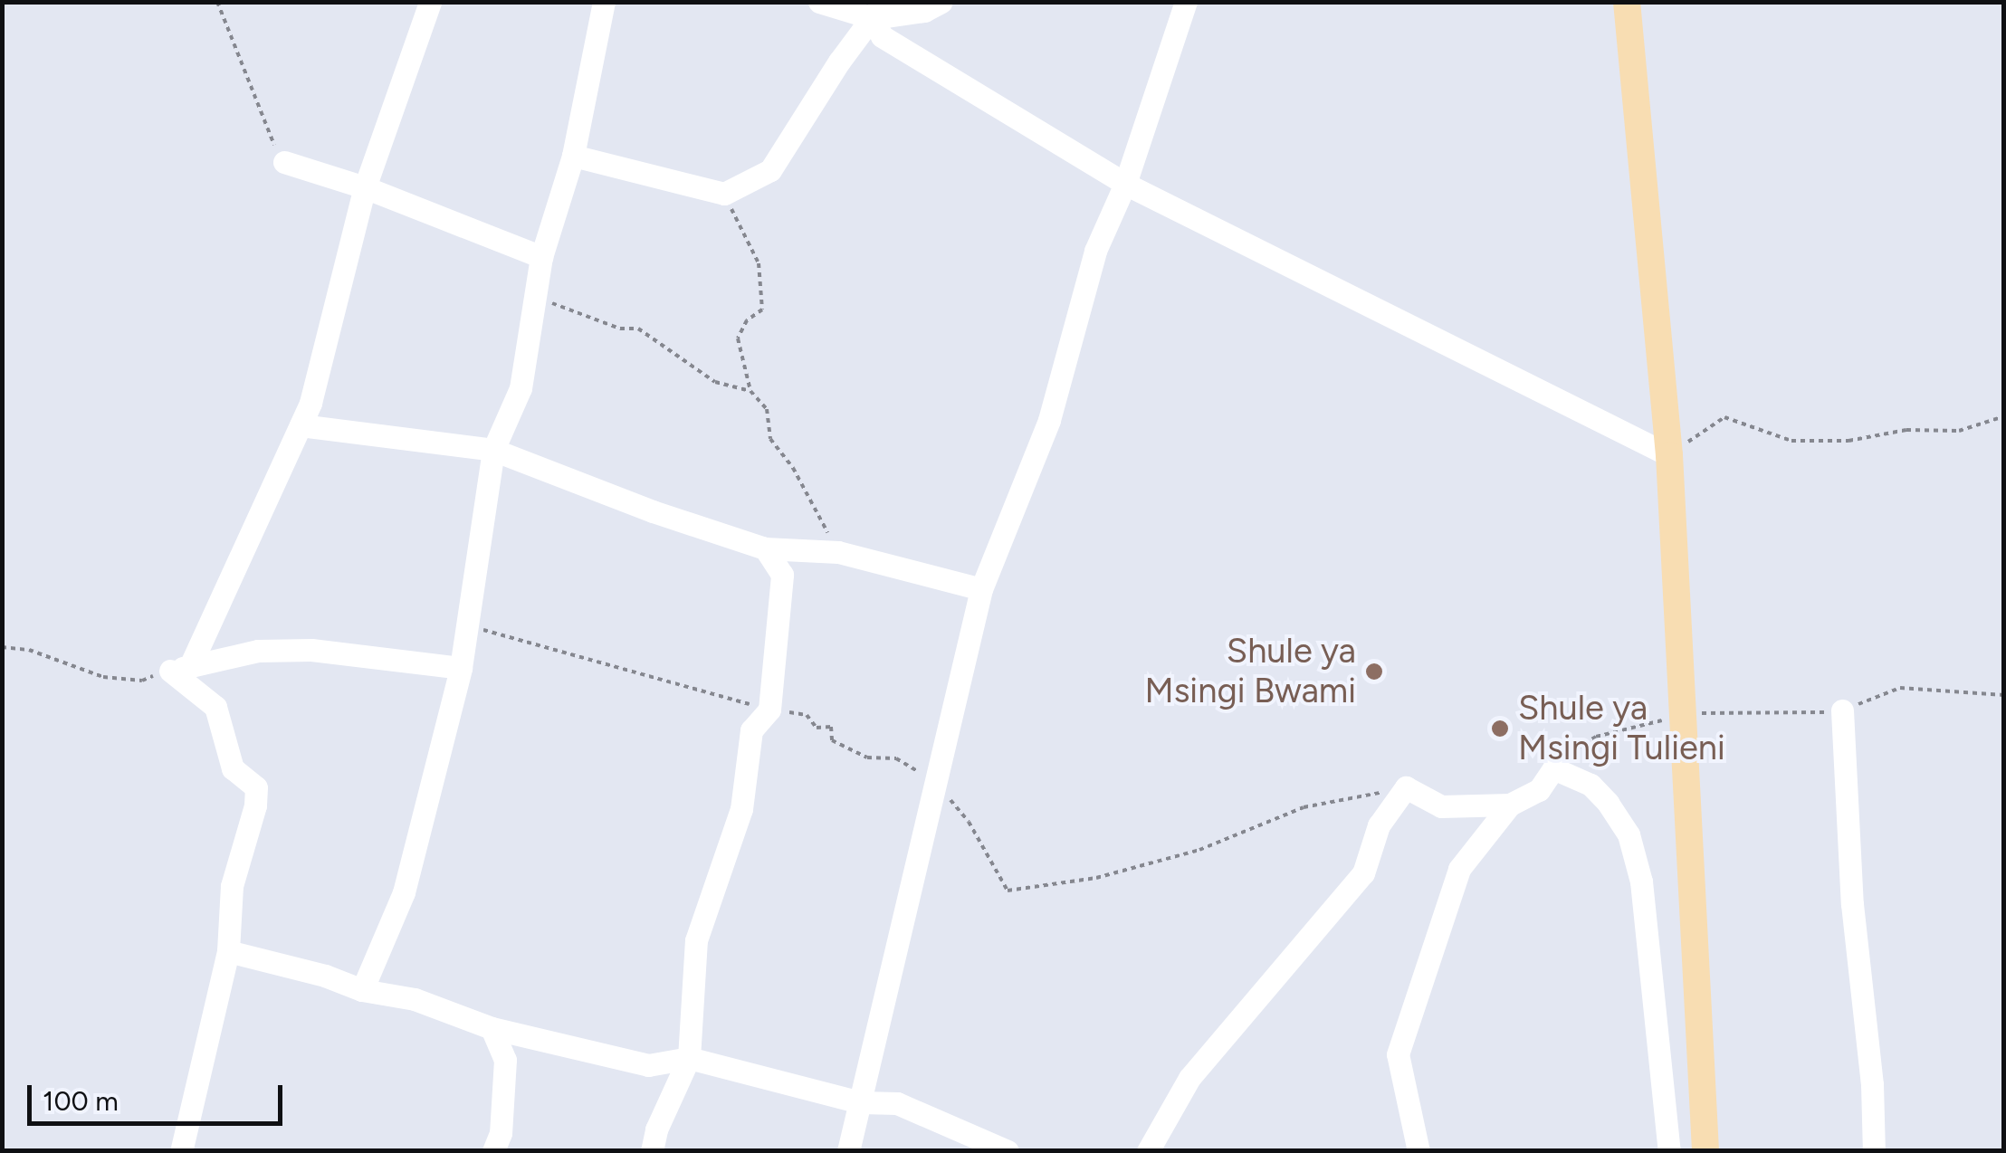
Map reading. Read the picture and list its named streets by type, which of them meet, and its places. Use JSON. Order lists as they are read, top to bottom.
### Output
{
  "places": ["Shule ya Msingi Bwami", "Shule ya Msingi Tulieni"],
  "scale_bar": "100 m"
}
